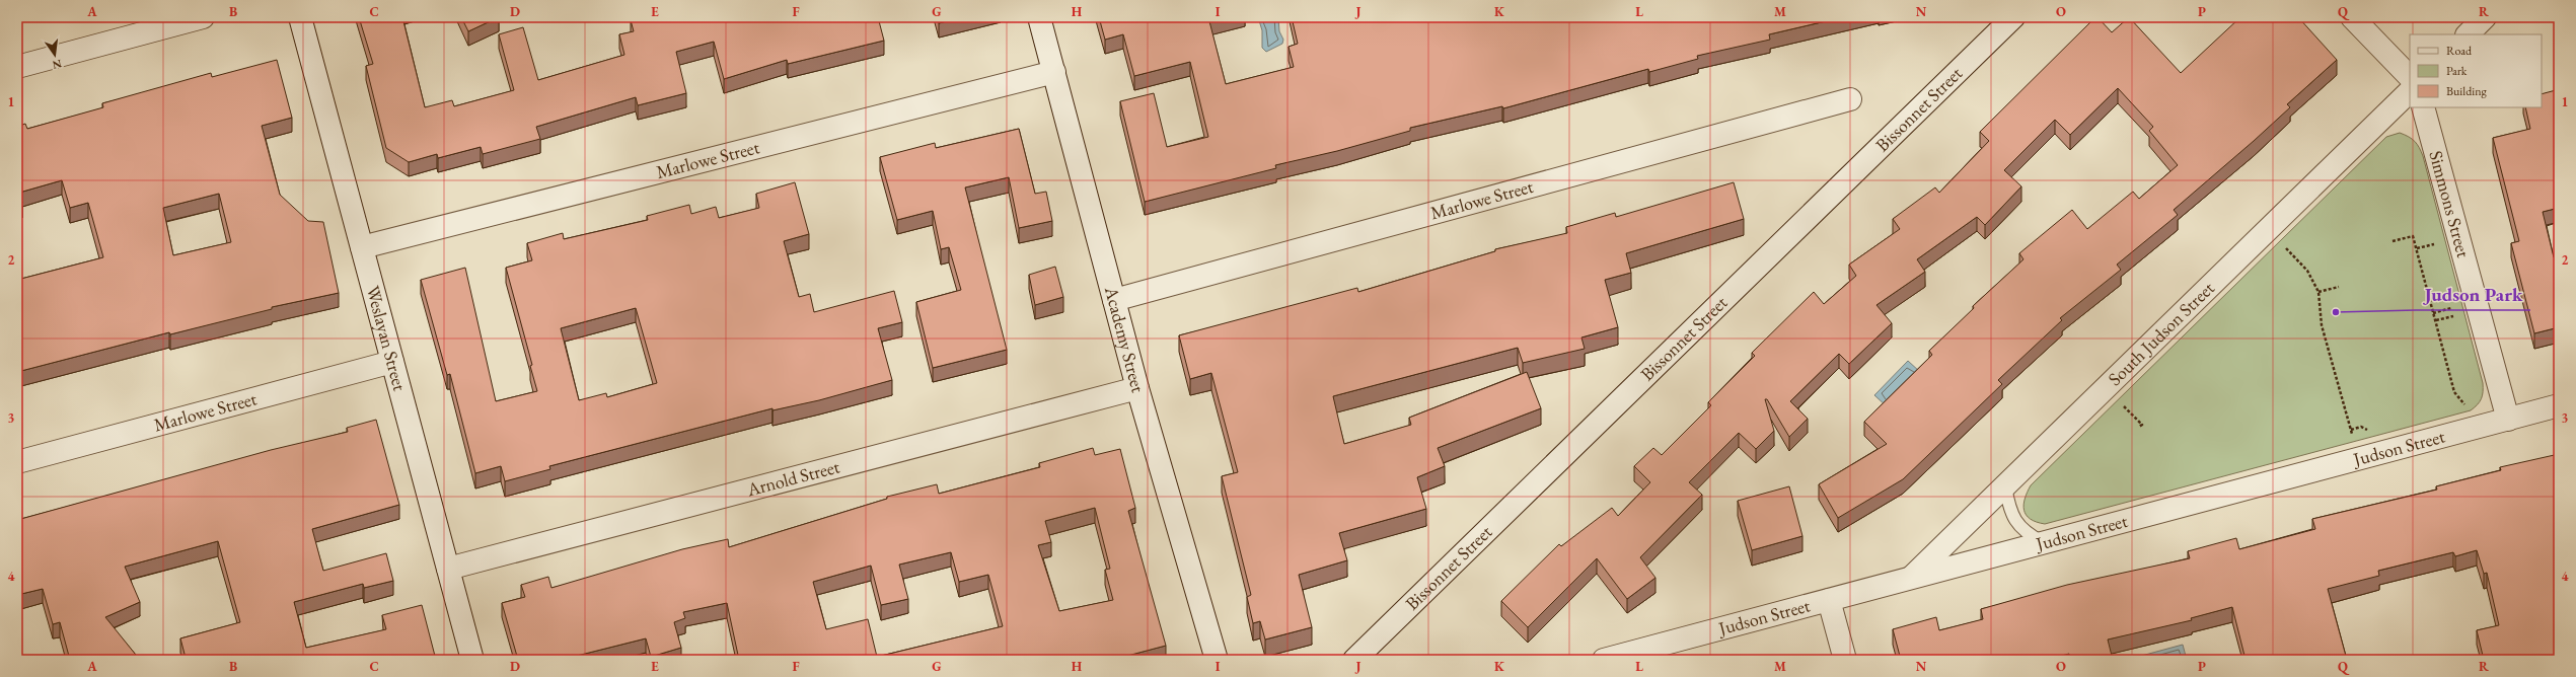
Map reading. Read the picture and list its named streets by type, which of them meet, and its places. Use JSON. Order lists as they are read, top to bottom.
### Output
{
  "streets": {
    "street": [
      "Bissonnet Street",
      "Marlowe Street",
      "Simmons Street",
      "South Judson Street",
      "Weslayan Street",
      "Academy Street",
      "Judson Street",
      "Arnold Street"
    ]
  },
  "crossings": [
    ["Marlowe Street", "Weslayan Street"],
    ["Marlowe Street", "Academy Street"],
    ["Simmons Street", "Judson Street"],
    ["South Judson Street", "Judson Street"],
    ["Weslayan Street", "Arnold Street"],
    ["Academy Street", "Arnold Street"]
  ],
  "places": ["Judson Park"],
  "legend": ["Road", "Park", "Building"],
  "north": "bottom",
  "grid": {
    "columns": [
      "A",
      "B",
      "C",
      "D",
      "E",
      "F",
      "G",
      "H",
      "I",
      "J",
      "K",
      "L",
      "M",
      "N",
      "O",
      "P",
      "Q",
      "R"
    ],
    "rows": [
      "1",
      "2",
      "3",
      "4"
    ]
  }
}
